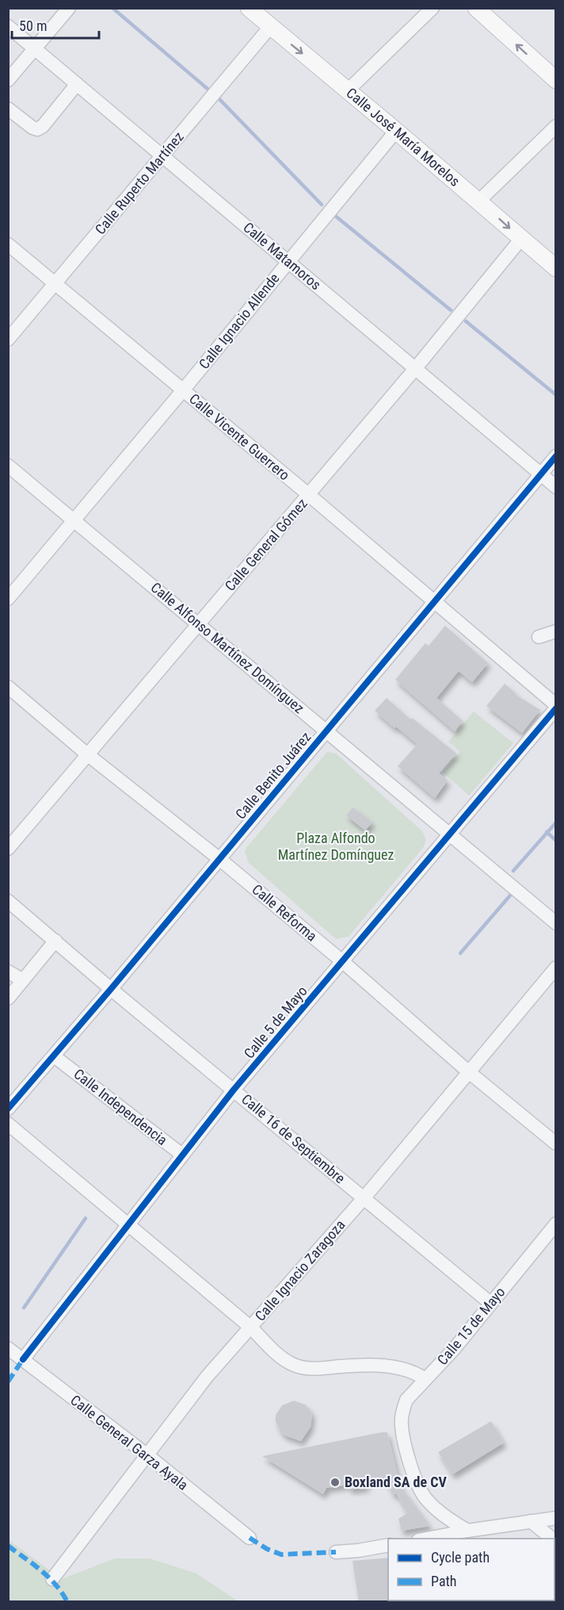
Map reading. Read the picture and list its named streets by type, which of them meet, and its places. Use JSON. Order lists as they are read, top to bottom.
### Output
{
  "streets": {
    "main road": ["Calle José María Morelos"],
    "street": [
      "Calle Ruperto Martínez",
      "Calle Matamoros",
      "Calle Ignacio Allende",
      "Calle Vicente Guerrero",
      "Calle General Gómez",
      "Calle Alfonso Martínez Domínguez",
      "Calle Benito Juárez",
      "Calle Reforma",
      "Calle 5 de Mayo",
      "Calle Independencia",
      "Calle 16 de Septiembre",
      "Calle Ignacio Zaragoza",
      "Calle 15 de Mayo",
      "Calle General Garza Ayala"
    ]
  },
  "crossings": [
    ["Calle José María Morelos", "Calle Ruperto Martínez"],
    ["Calle José María Morelos", "Calle Ignacio Allende"],
    ["Calle José María Morelos", "Calle General Gómez"],
    ["Calle Ruperto Martínez", "Calle Matamoros"],
    ["Calle Ruperto Martínez", "Calle Vicente Guerrero"],
    ["Calle Matamoros", "Calle Ignacio Allende"],
    ["Calle Matamoros", "Calle General Gómez"],
    ["Calle Matamoros", "Calle Benito Juárez"],
    ["Calle Ignacio Allende", "Calle Vicente Guerrero"],
    ["Calle Ignacio Allende", "Calle Alfonso Martínez Domínguez"],
    ["Calle Vicente Guerrero", "Calle General Gómez"],
    ["Calle Vicente Guerrero", "Calle Benito Juárez"],
    ["Calle Vicente Guerrero", "Calle 5 de Mayo"],
    ["Calle General Gómez", "Calle Alfonso Martínez Domínguez"],
    ["Calle General Gómez", "Calle Reforma"],
    ["Calle Alfonso Martínez Domínguez", "Calle Benito Juárez"],
    ["Calle Alfonso Martínez Domínguez", "Calle 5 de Mayo"],
    ["Calle Benito Juárez", "Calle Reforma"],
    ["Calle Benito Juárez", "Calle 16 de Septiembre"],
    ["Calle Reforma", "Calle 5 de Mayo"],
    ["Calle Reforma", "Calle Ignacio Zaragoza"],
    ["Calle 5 de Mayo", "Calle Independencia"],
    ["Calle 5 de Mayo", "Calle 16 de Septiembre"],
    ["Calle 5 de Mayo", "Calle General Garza Ayala"],
    ["Calle 16 de Septiembre", "Calle Ignacio Zaragoza"],
    ["Calle 16 de Septiembre", "Calle 15 de Mayo"],
    ["Calle Ignacio Zaragoza", "Calle General Garza Ayala"]
  ],
  "one_way": ["Calle José María Morelos"],
  "parks": ["Plaza Alfondo Martínez Domínguez"],
  "places": ["Boxland SA de CV"],
  "legend": ["Cycle path", "Path"],
  "scale_bar": "50 m"
}
